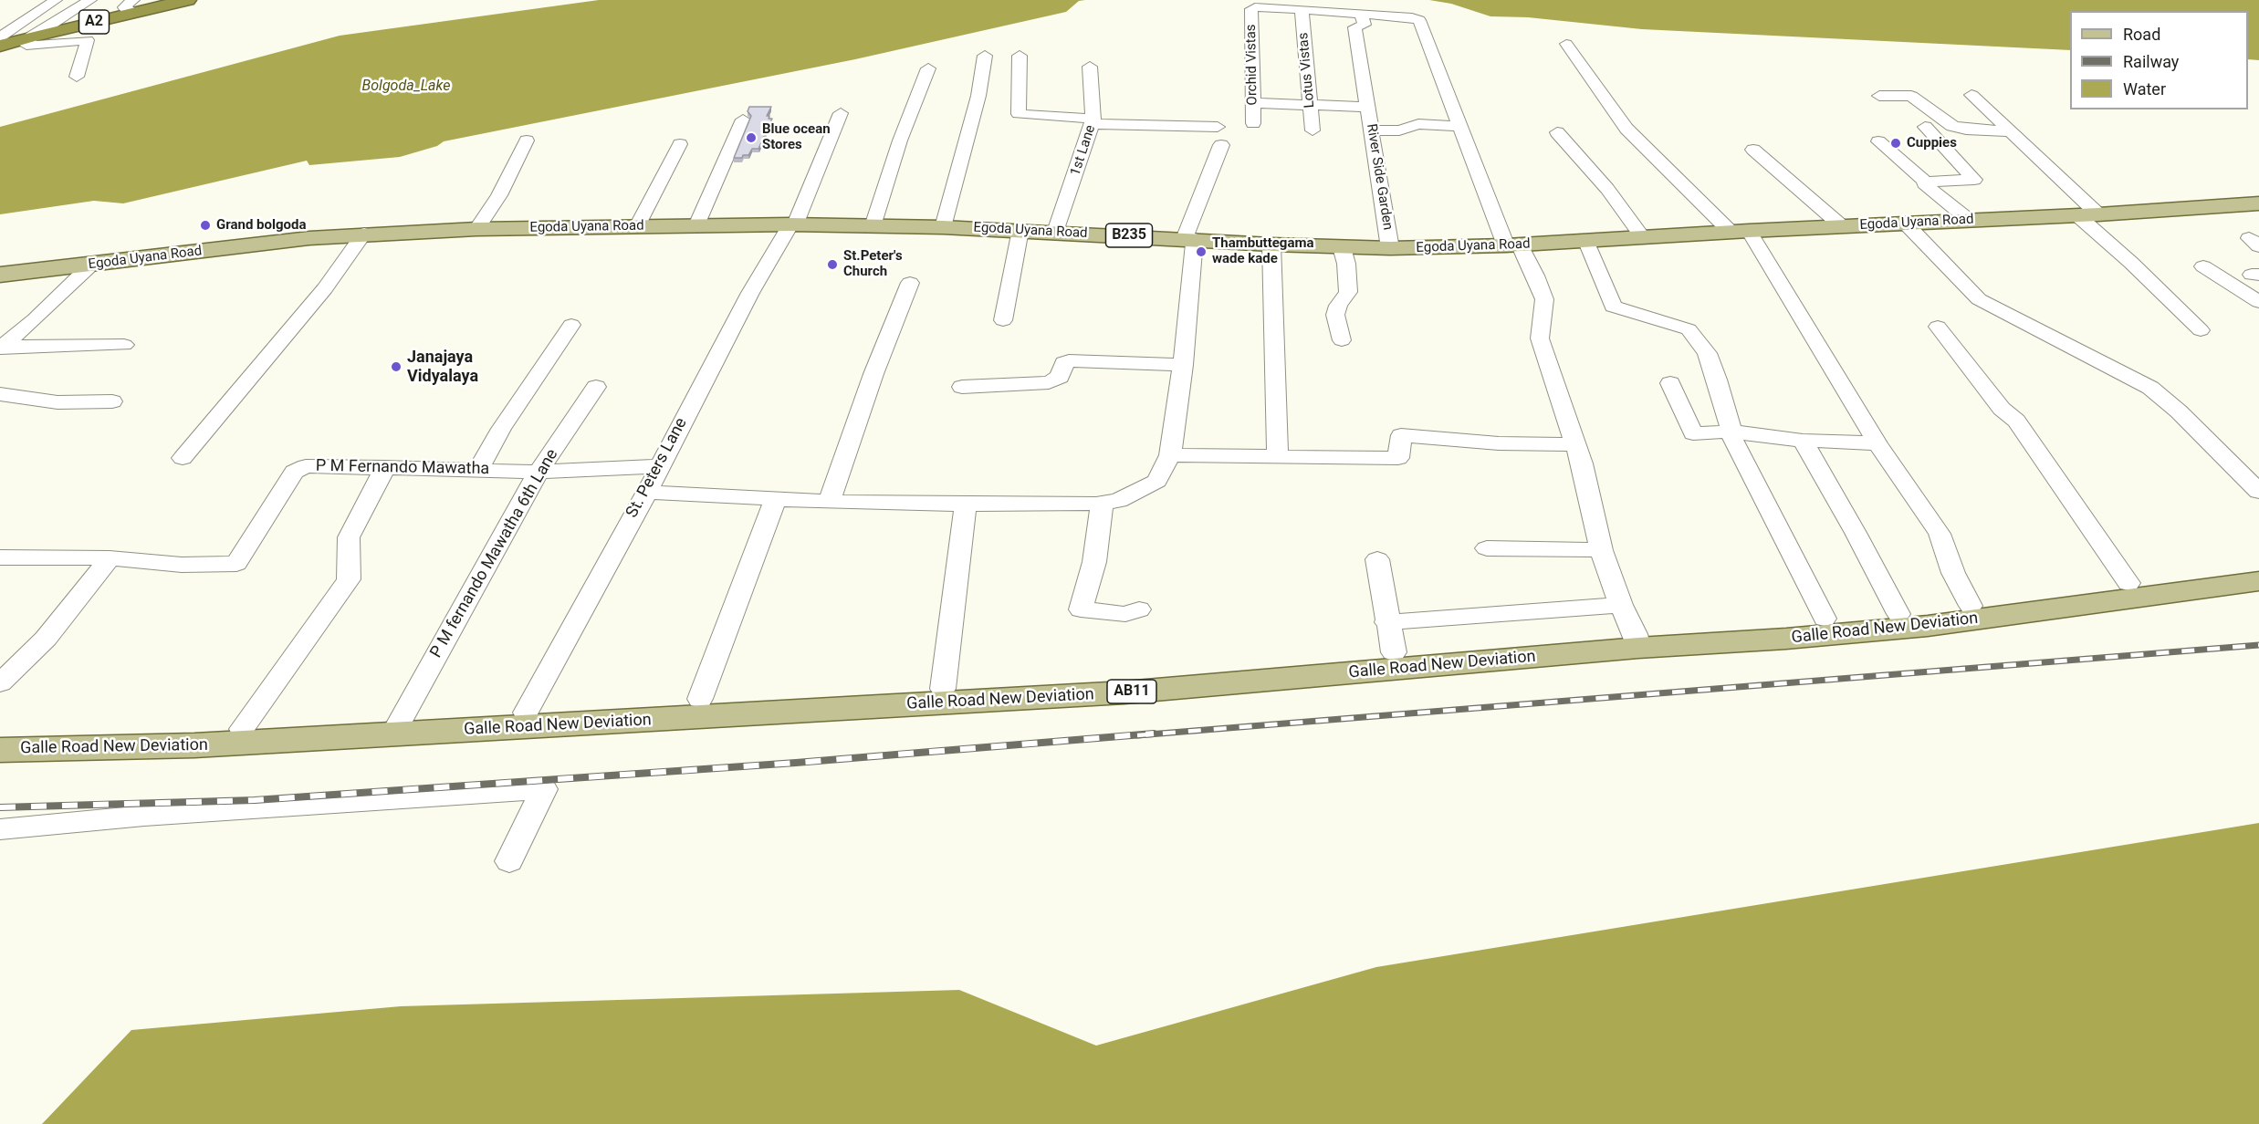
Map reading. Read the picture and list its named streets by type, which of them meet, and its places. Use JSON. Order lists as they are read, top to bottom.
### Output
{
  "streets": {
    "highway": ["A2"],
    "main road": [
      "Egoda Uyana Road",
      "B235",
      "Galle Road New Deviation",
      "AB11"
    ],
    "street": [
      "Orchid Vistas",
      "Lotus Vistas",
      "1st Lane",
      "River Side Garden",
      "P M Fernando Mawatha",
      "St. Peters Lane",
      "P M fernando Mawatha 6th Lane"
    ]
  },
  "crossings": [
    ["Orchid Vistas", "Lotus Vistas"],
    ["1st Lane", "Egoda Uyana Road"],
    ["River Side Garden", "Egoda Uyana Road"],
    ["Egoda Uyana Road", "St. Peters Lane"],
    ["P M Fernando Mawatha", "St. Peters Lane"],
    ["P M Fernando Mawatha", "P M fernando Mawatha 6th Lane"],
    ["St. Peters Lane", "Galle Road New Deviation"],
    ["P M fernando Mawatha 6th Lane", "Galle Road New Deviation"]
  ],
  "water": ["Bolgoda_Lake"],
  "places": [
    "Blue ocean Stores",
    "Cuppies",
    "Grand bolgoda",
    "Thambuttegama wade kade",
    "St.Peter's Church",
    "Janajaya Vidyalaya"
  ],
  "legend": ["Road", "Railway", "Water"]
}
